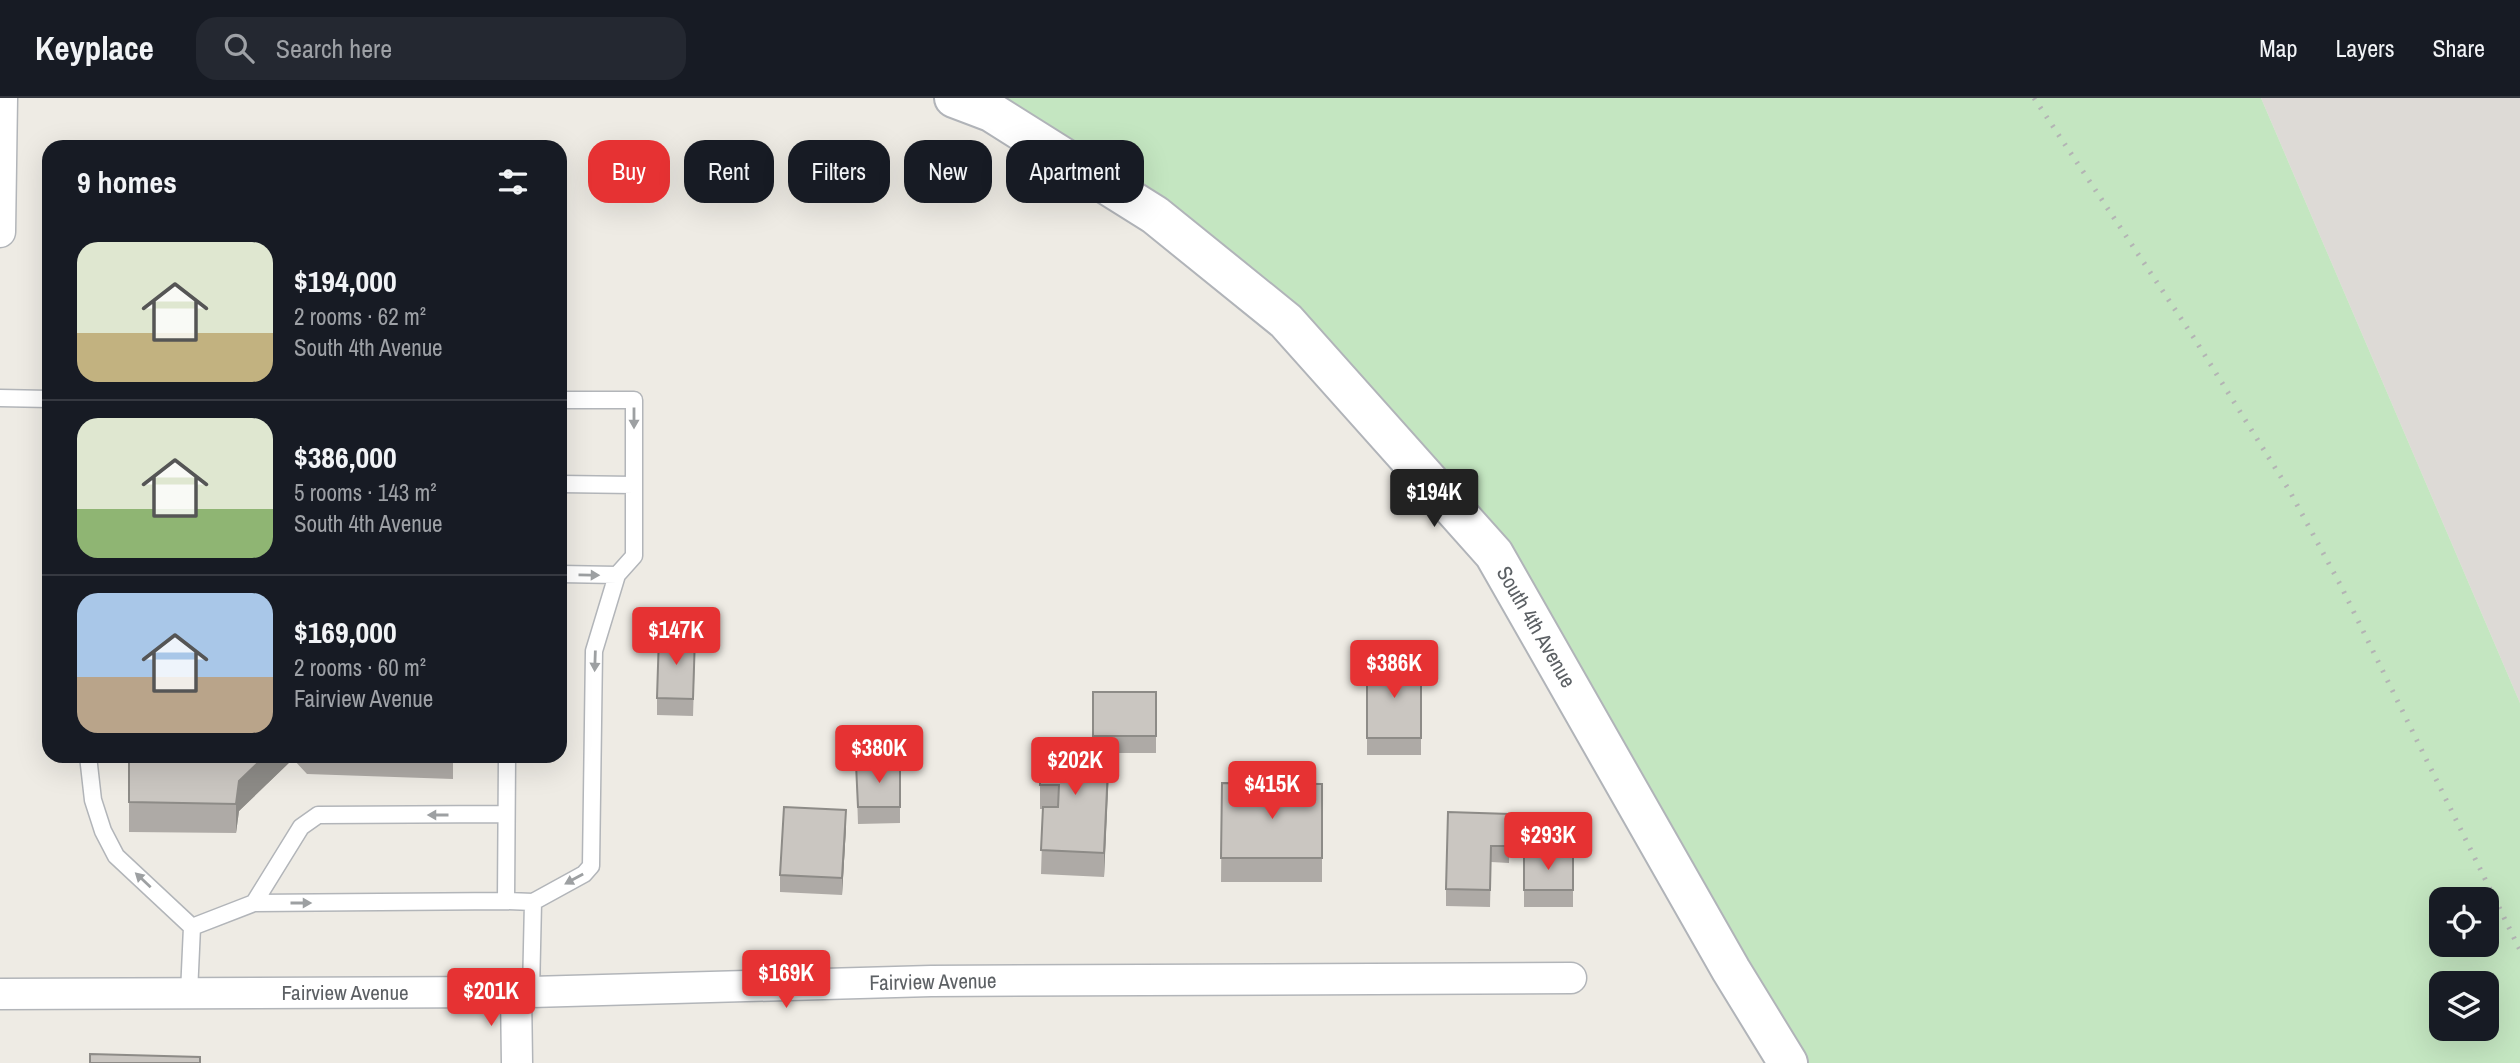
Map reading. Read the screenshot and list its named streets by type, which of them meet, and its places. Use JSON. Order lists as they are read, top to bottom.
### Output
{
  "streets": {
    "street": ["South 4th Avenue", "Fairview Avenue"]
  },
  "page": {
    "header": "Keyplace",
    "search": "Search here",
    "nav": ["Map", "Layers", "Share"],
    "chip": [
      "Buy",
      "Rent",
      "Filters",
      "New",
      "Apartment"
    ],
    "heading": "9 homes",
    "list": [
      {
        "name": "$194,000",
        "note": "2 rooms · 62 m² · South 4th Avenue"
      },
      {
        "name": "$386,000",
        "note": "5 rooms · 143 m² · South 4th Avenue"
      },
      {
        "name": "$169,000",
        "note": "2 rooms · 60 m² · Fairview Avenue"
      }
    ],
    "price": [
      "$194K",
      "$147K",
      "$386K",
      "$380K",
      "$202K",
      "$415K",
      "$293K",
      "$169K",
      "$201K"
    ]
  }
}
